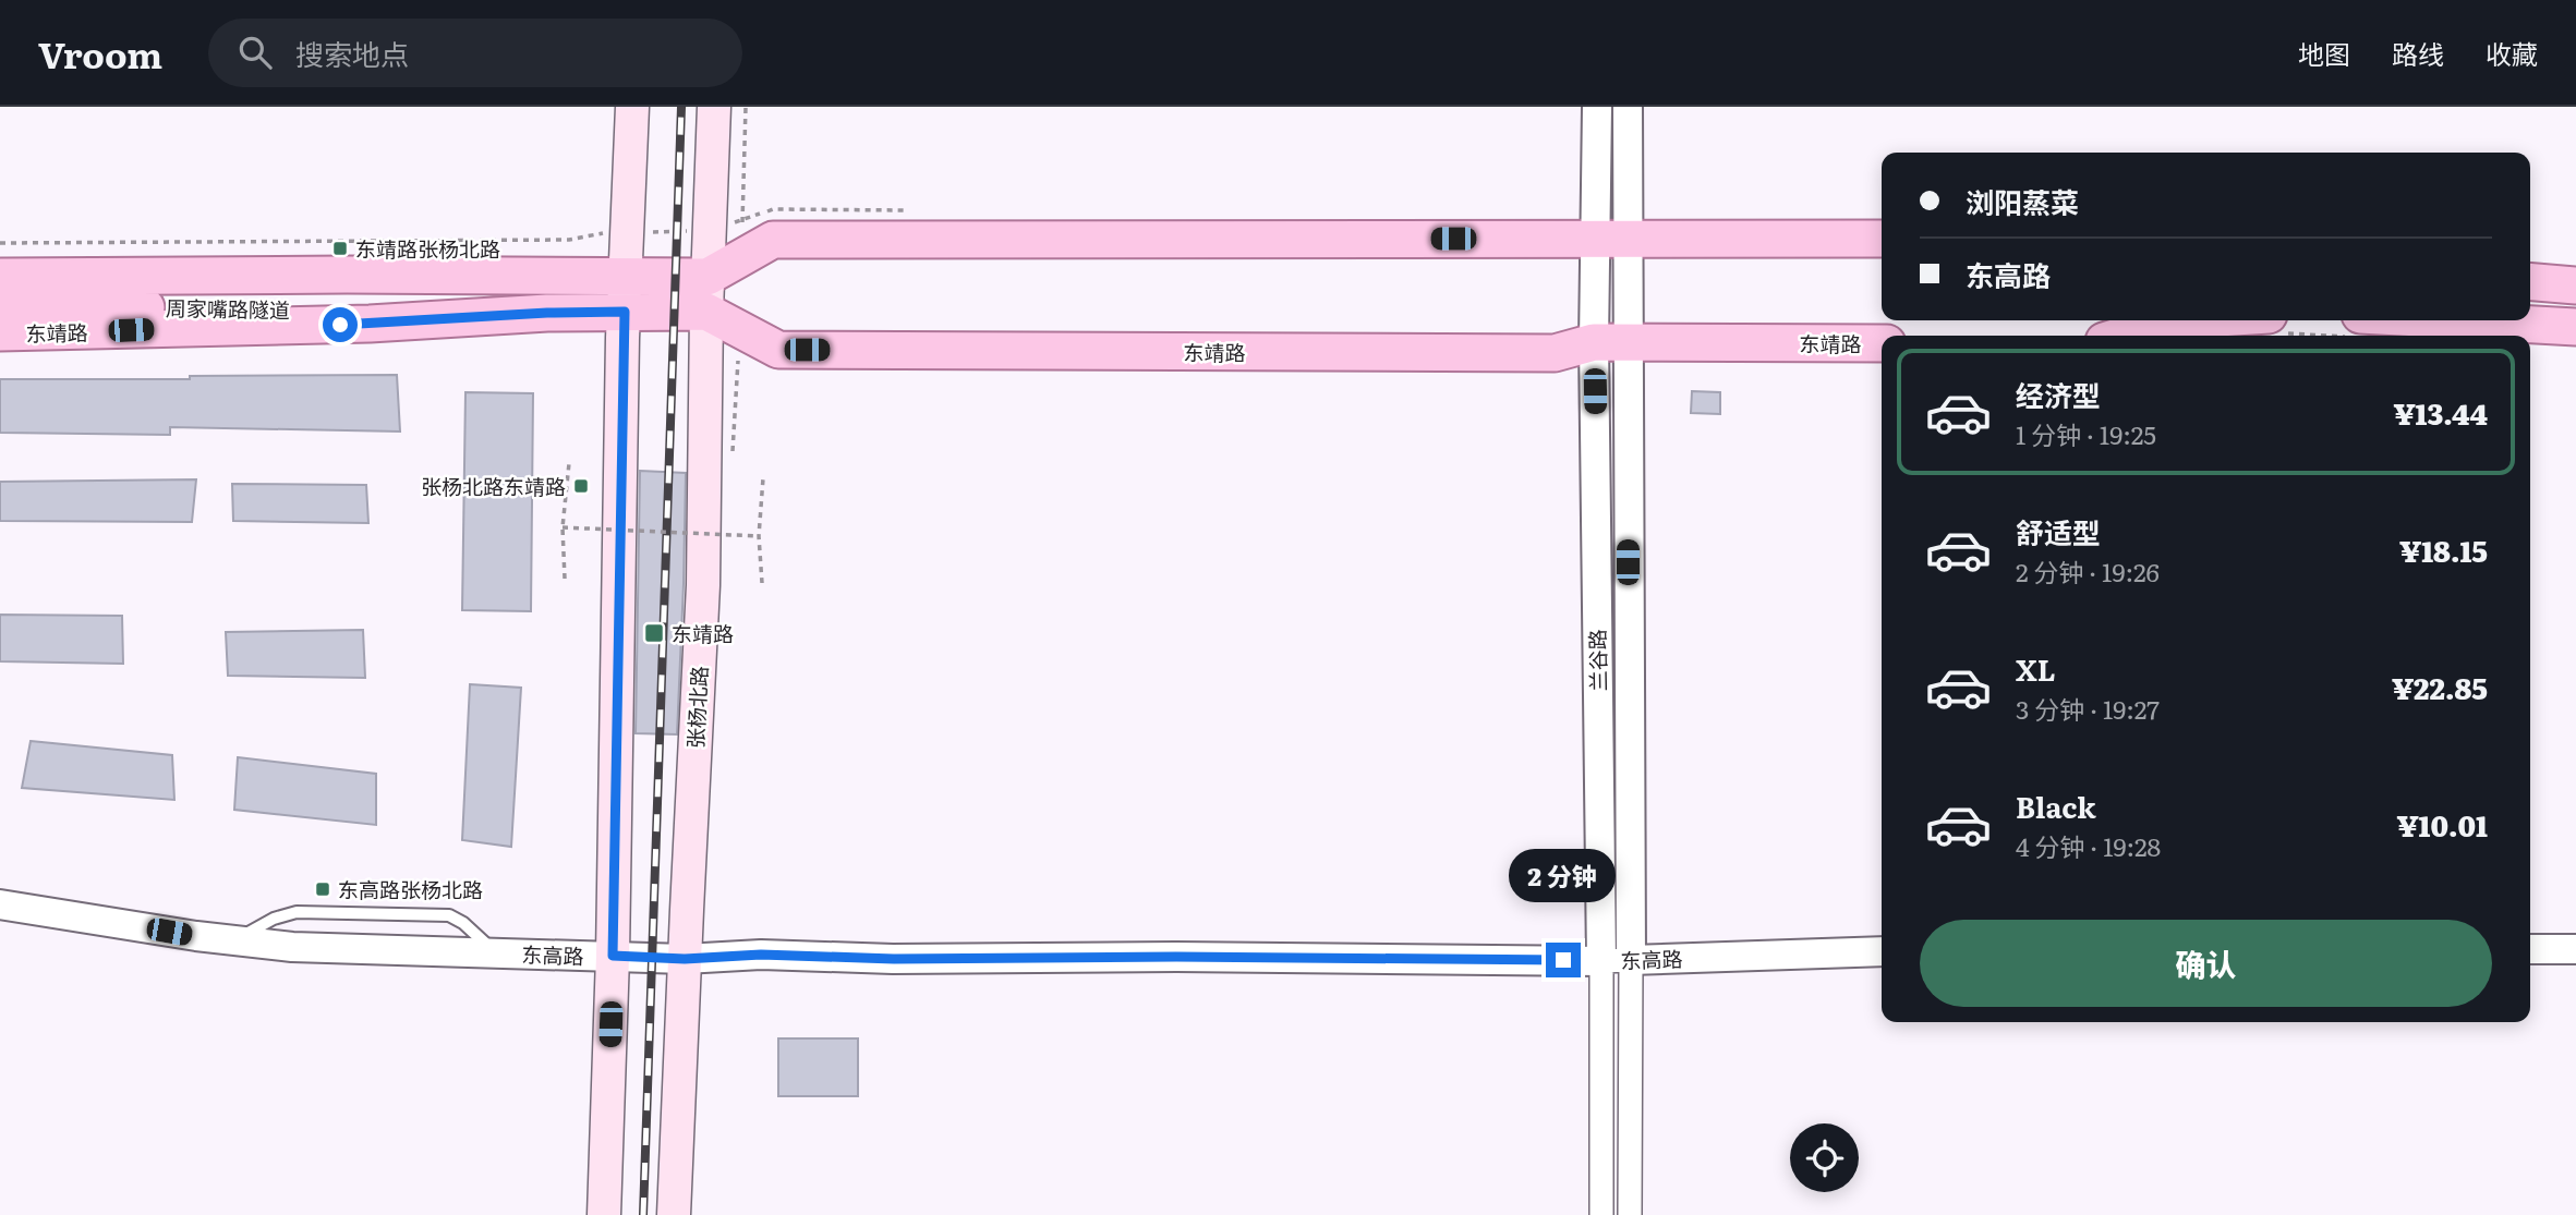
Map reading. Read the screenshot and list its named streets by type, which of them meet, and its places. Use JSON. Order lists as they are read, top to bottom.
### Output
{
  "streets": {
    "main road": ["周家嘴路隧道", "东靖路", "张杨北路"],
    "street": ["兰谷路", "东高路"]
  },
  "crossings": [
    ["周家嘴路隧道", "东靖路"],
    ["东靖路", "兰谷路"],
    ["东靖路", "张杨北路"],
    ["兰谷路", "东高路"],
    ["张杨北路", "东高路"]
  ],
  "places": {
    "transit": [
      "东靖路张杨北路",
      "张杨北路东靖路",
      "东靖路",
      "东高路张杨北路"
    ]
  },
  "page": {
    "header": "Vroom",
    "search": "搜索地点",
    "nav": ["地图", "路线", "收藏"],
    "banner": ["浏阳蒸菜", "东高路"],
    "list": [
      {
        "name": "经济型",
        "note": "1 分钟 · 19:25",
        "value": "¥13.44"
      },
      {
        "name": "舒适型",
        "note": "2 分钟 · 19:26",
        "value": "¥18.15"
      },
      {
        "name": "XL",
        "note": "3 分钟 · 19:27",
        "value": "¥22.85"
      },
      {
        "name": "Black",
        "note": "4 分钟 · 19:28",
        "value": "¥10.01"
      }
    ],
    "bubble": "2 分钟",
    "buttons": "确认"
  }
}
